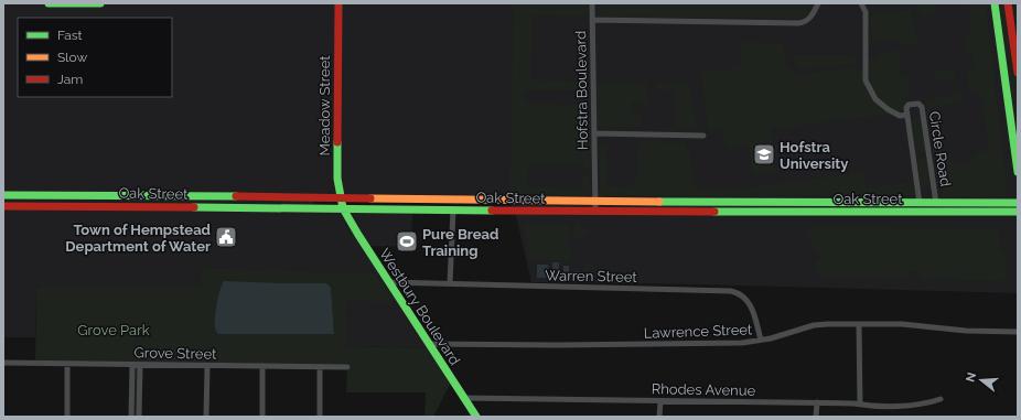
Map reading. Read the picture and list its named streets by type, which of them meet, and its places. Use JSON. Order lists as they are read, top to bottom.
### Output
{
  "streets": {
    "street": [
      "Hofstra Boulevard",
      "Meadow Street",
      "Circle Road",
      "Oak Street",
      "Warren Street",
      "Westbury Boulevard",
      "Lawrence Street",
      "Grove Street",
      "Rhodes Avenue"
    ]
  },
  "crossings": [
    ["Hofstra Boulevard", "Oak Street"],
    ["Meadow Street", "Oak Street"],
    ["Meadow Street", "Westbury Boulevard"],
    ["Circle Road", "Oak Street"],
    ["Oak Street", "Westbury Boulevard"],
    ["Warren Street", "Westbury Boulevard"],
    ["Warren Street", "Lawrence Street"],
    ["Westbury Boulevard", "Lawrence Street"],
    ["Westbury Boulevard", "Rhodes Avenue"]
  ],
  "parks": ["Grove Park"],
  "places": {
    "school or university": ["Hofstra University"],
    "public building": ["Town of Hempstead Department of Water"],
    "sports": ["Pure Bread Training"]
  },
  "legend": ["Fast", "Slow", "Jam"],
  "north": "left"
}
